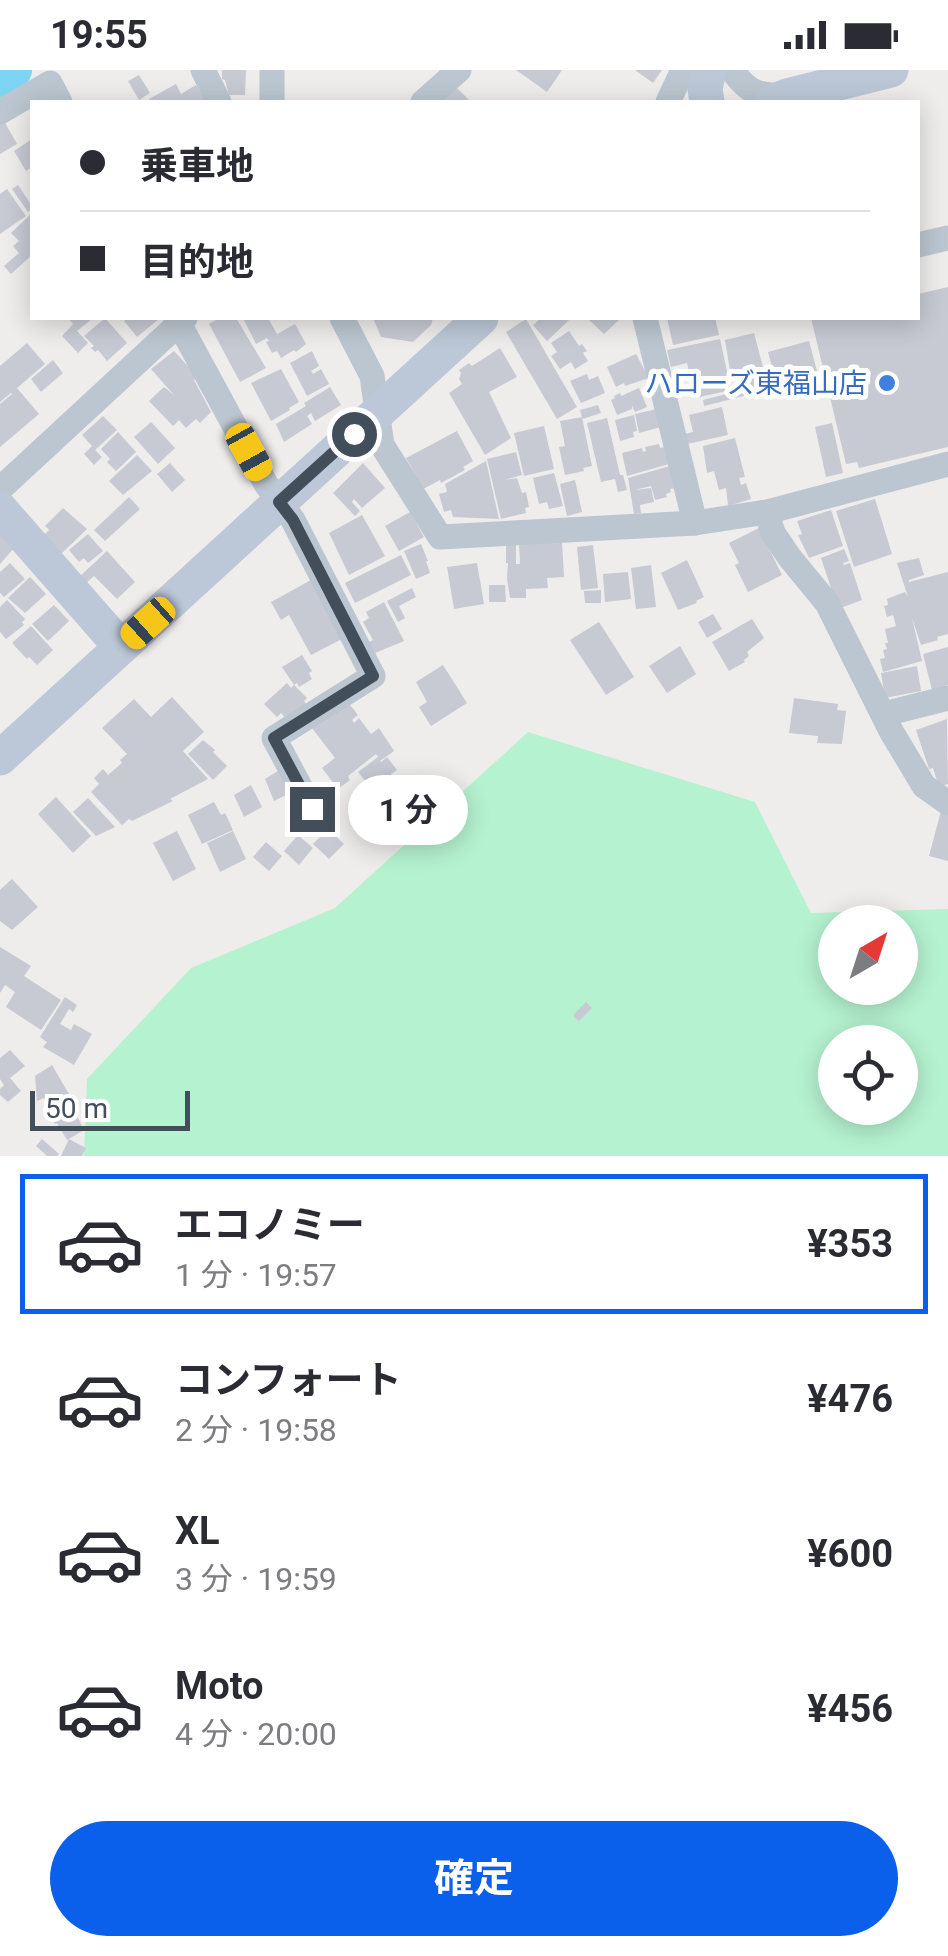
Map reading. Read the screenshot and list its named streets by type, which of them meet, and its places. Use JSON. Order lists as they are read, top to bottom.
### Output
{
  "places": ["ハローズ東福山店"],
  "scale_bar": "50 m",
  "north": "top right",
  "page": {
    "status": "19:55",
    "banner": ["乗車地", "目的地"],
    "bubble": "1 分",
    "scale": "50 m",
    "list": [
      {
        "name": "エコノミー",
        "note": "1 分 · 19:57",
        "value": "¥353"
      },
      {
        "name": "コンフォート",
        "note": "2 分 · 19:58",
        "value": "¥476"
      },
      {
        "name": "XL",
        "note": "3 分 · 19:59",
        "value": "¥600"
      },
      {
        "name": "Moto",
        "note": "4 分 · 20:00",
        "value": "¥456"
      }
    ],
    "buttons": "確定"
  }
}
